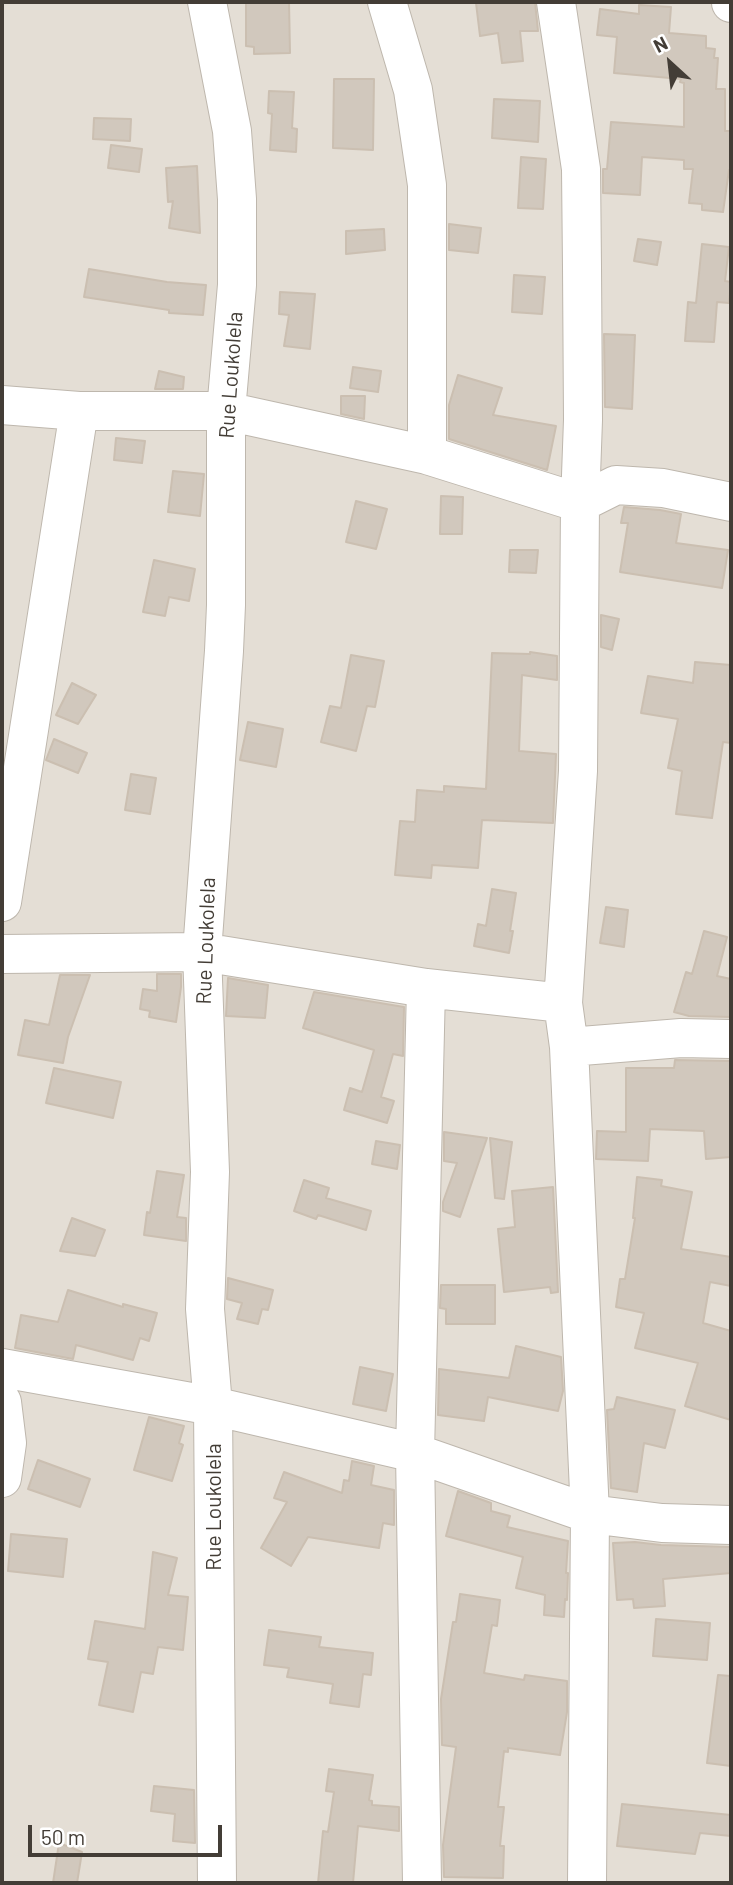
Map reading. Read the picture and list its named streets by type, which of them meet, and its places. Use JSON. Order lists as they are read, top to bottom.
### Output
{
  "streets": {
    "street": ["Rue Loukolela"]
  },
  "scale_bar": "50 m",
  "north": "top left"
}
